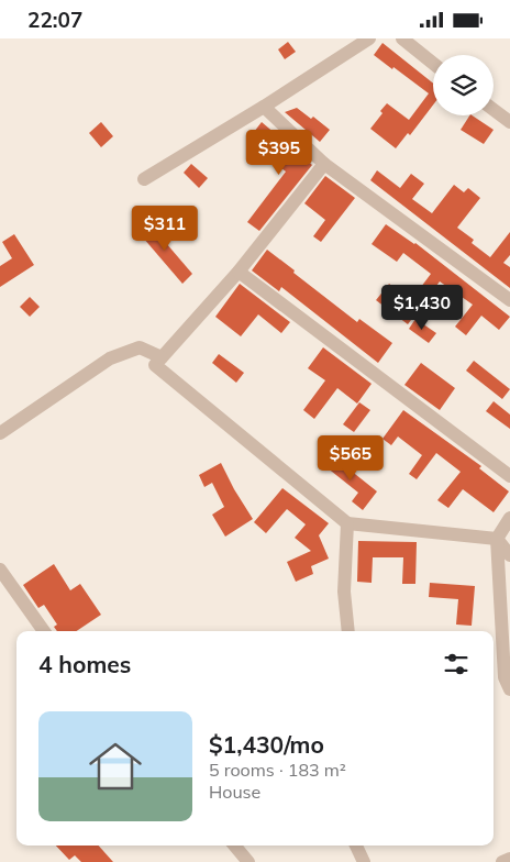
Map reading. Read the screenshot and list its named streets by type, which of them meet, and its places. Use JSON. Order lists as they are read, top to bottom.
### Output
{
  "page": {
    "status": "22:07",
    "price": [
      "$395",
      "$311",
      "$1,430",
      "$565"
    ],
    "heading": "4 homes",
    "list": [
      {
        "name": "$1,430/mo",
        "note": "5 rooms · 183 m² · House"
      }
    ]
  }
}
